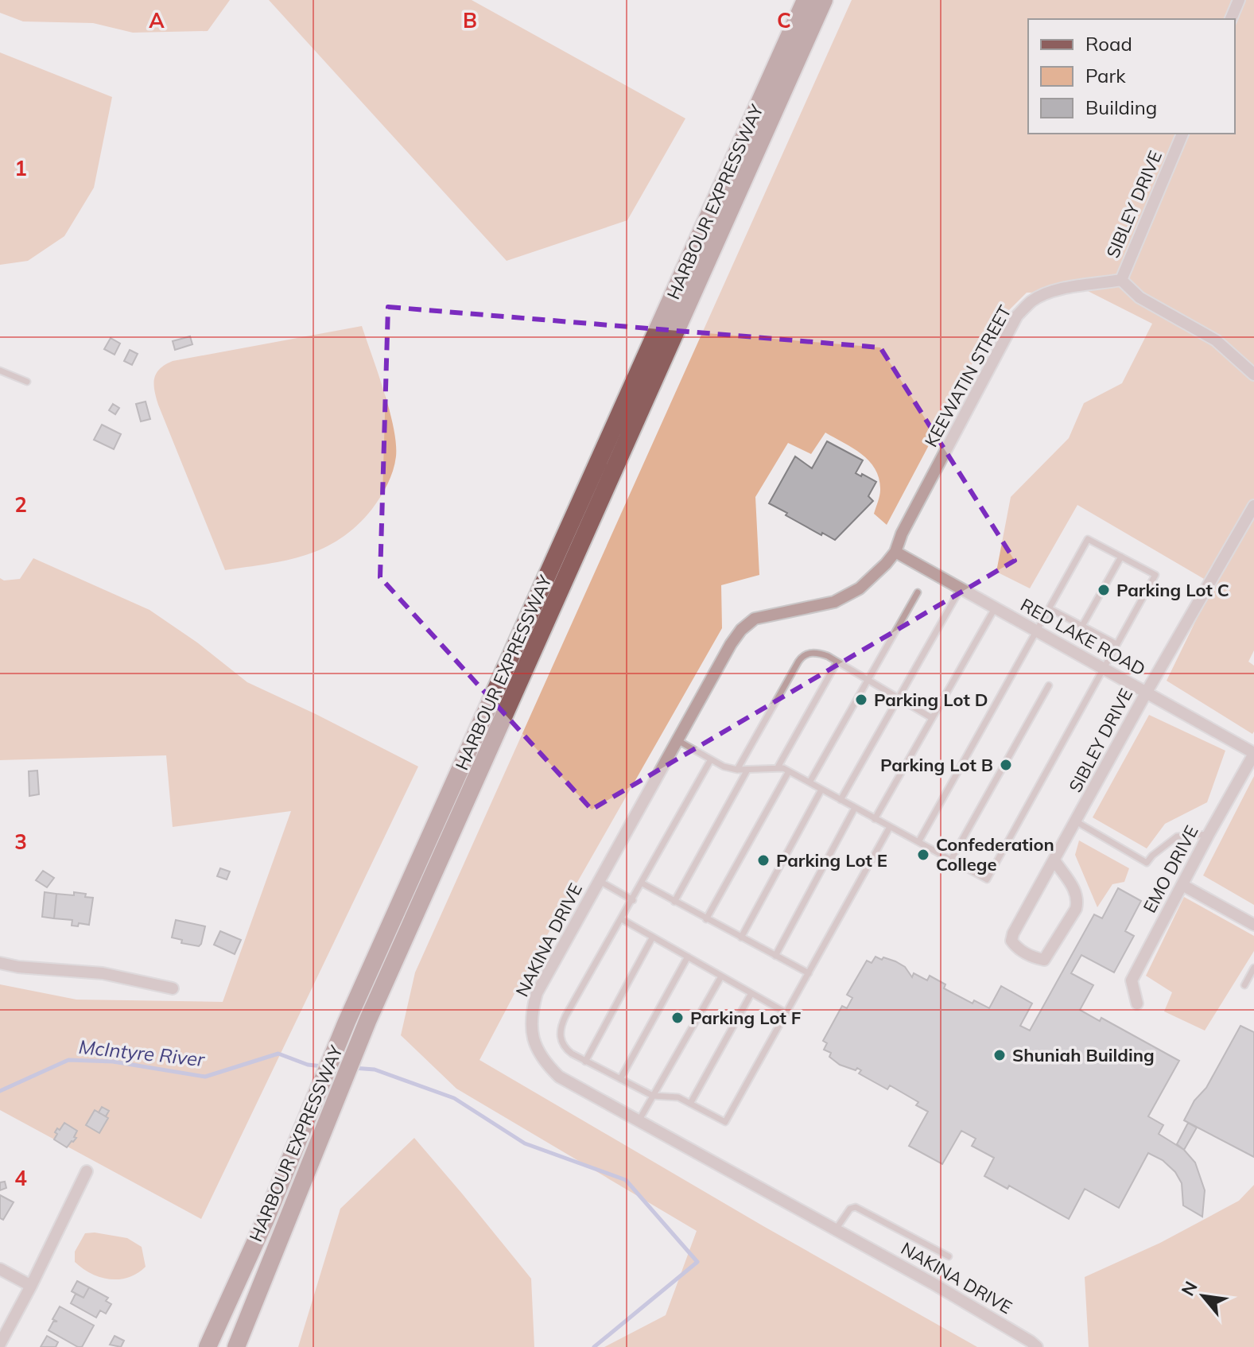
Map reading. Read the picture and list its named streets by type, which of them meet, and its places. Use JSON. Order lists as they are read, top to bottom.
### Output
{
  "streets": {
    "main road": ["HARBOUR EXPRESSWAY"],
    "street": [
      "SIBLEY DRIVE",
      "KEEWATIN STREET",
      "RED LAKE ROAD",
      "EMO DRIVE",
      "NAKINA DRIVE"
    ]
  },
  "crossings": [
    ["SIBLEY DRIVE", "KEEWATIN STREET"],
    ["SIBLEY DRIVE", "RED LAKE ROAD"],
    ["KEEWATIN STREET", "RED LAKE ROAD"],
    ["KEEWATIN STREET", "NAKINA DRIVE"],
    ["RED LAKE ROAD", "EMO DRIVE"],
    ["RED LAKE ROAD", "NAKINA DRIVE"]
  ],
  "water": ["McIntyre River"],
  "places": [
    "Parking Lot C",
    "Parking Lot D",
    "Parking Lot B",
    "Confederation College",
    "Parking Lot E",
    "Parking Lot F",
    "Shuniah Building"
  ],
  "legend": ["Road", "Park", "Building"],
  "north": "top left",
  "grid": {
    "columns": ["A", "B", "C"],
    "rows": [
      "1",
      "2",
      "3",
      "4"
    ]
  }
}
